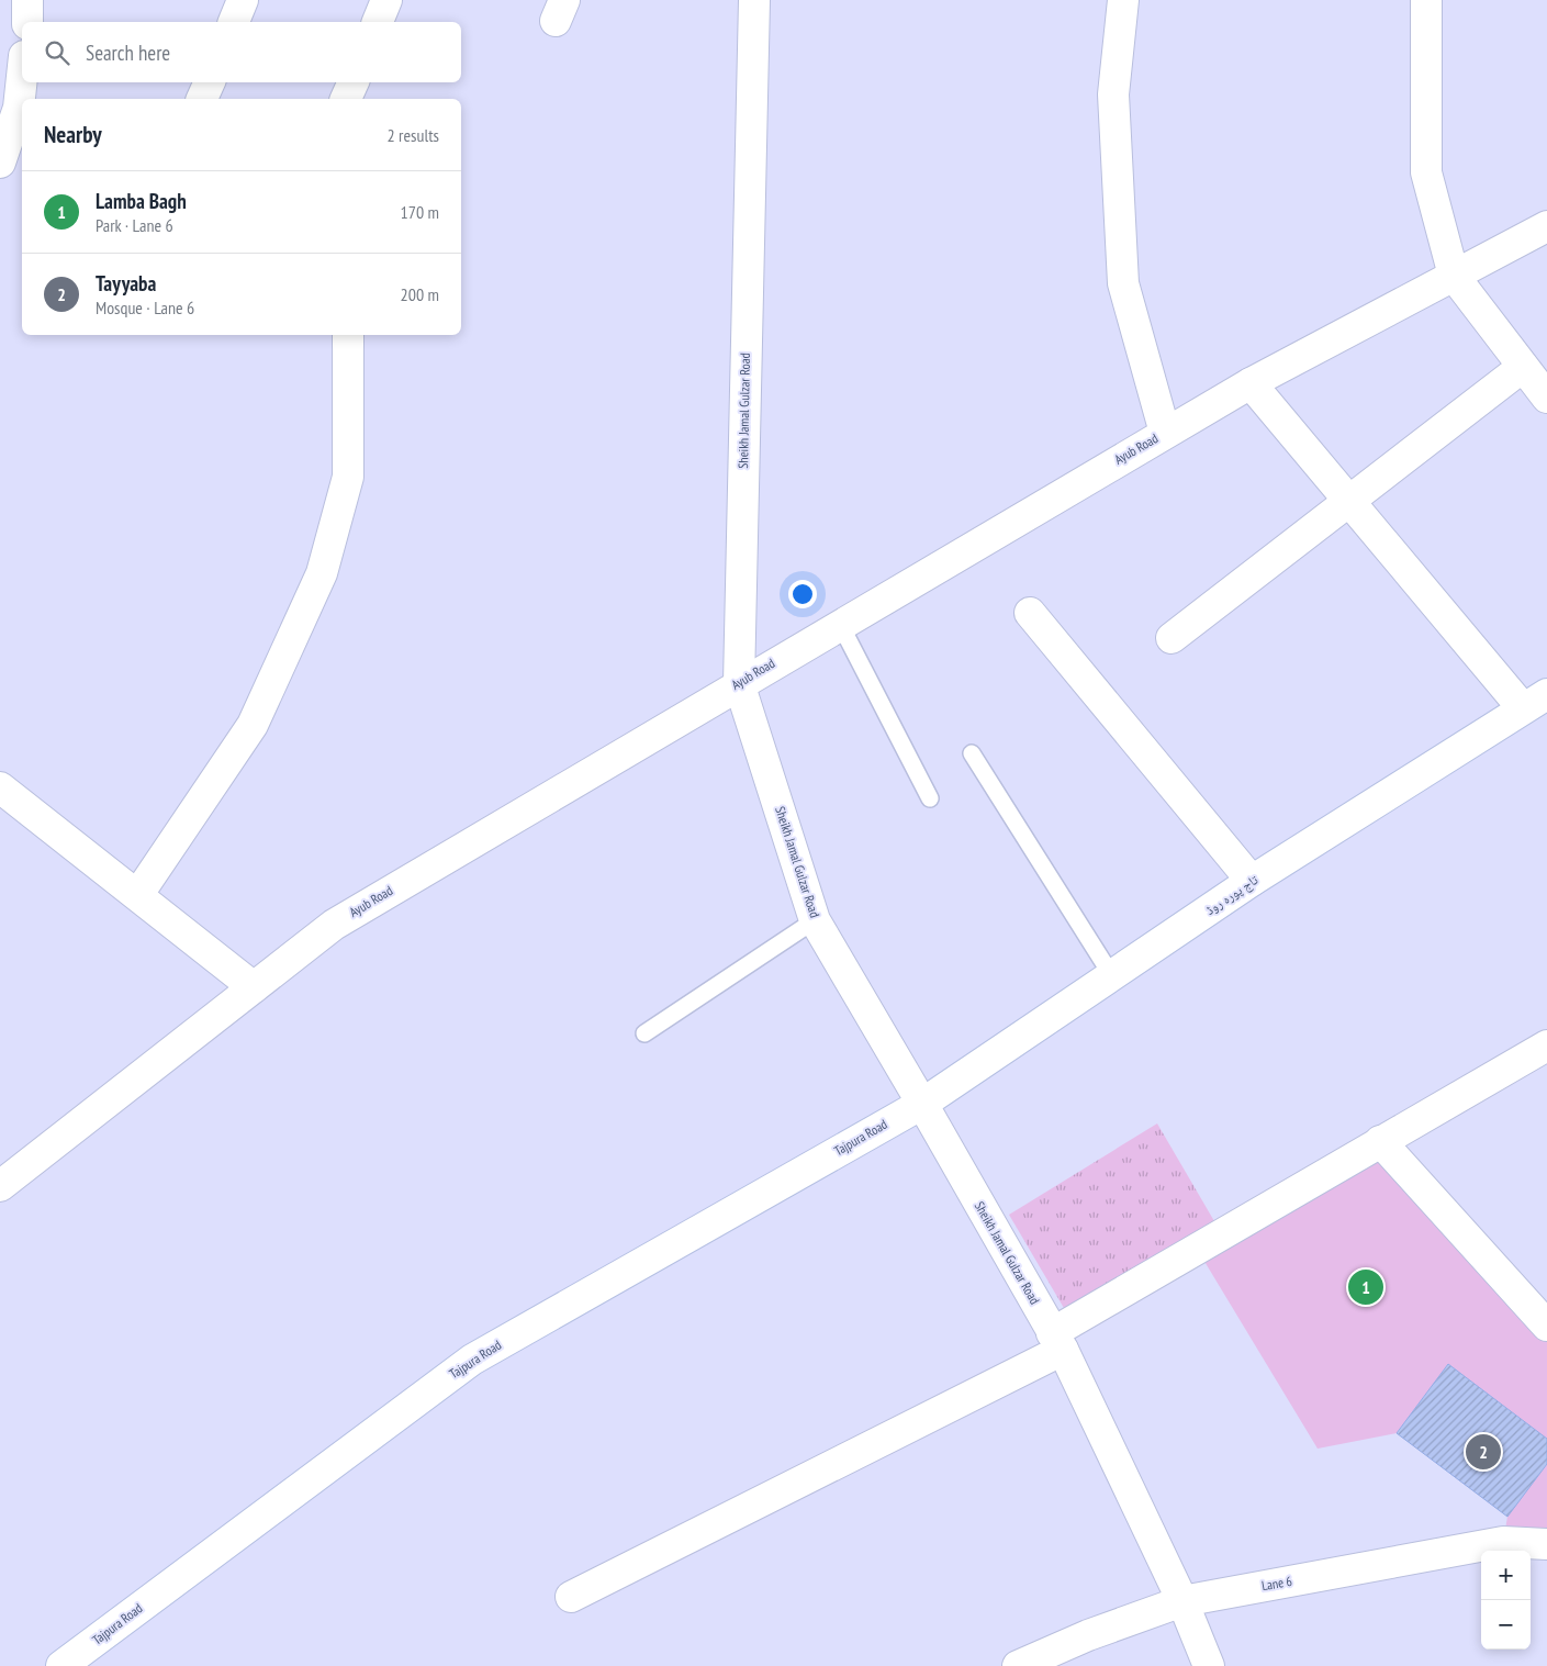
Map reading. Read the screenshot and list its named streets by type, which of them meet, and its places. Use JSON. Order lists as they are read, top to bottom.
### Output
{
  "streets": {
    "street": [
      "Sheikh Jamal Gulzar Road",
      "Ayub Road",
      "تاج پورہ روڈ",
      "Tajpura Road",
      "Lane 6"
    ]
  },
  "crossings": [
    ["Sheikh Jamal Gulzar Road", "Ayub Road"],
    ["Sheikh Jamal Gulzar Road", "تاج پورہ روڈ"],
    ["Sheikh Jamal Gulzar Road", "Tajpura Road"],
    ["Sheikh Jamal Gulzar Road", "Lane 6"],
    ["تاج پورہ روڈ", "Tajpura Road"]
  ],
  "page": {
    "search": "Search here",
    "heading": ["Nearby", "2 results"],
    "list": [
      {
        "mark": "1",
        "name": "Lamba Bagh",
        "note": "Park · Lane 6",
        "value": "170 m"
      },
      {
        "mark": "2",
        "name": "Tayyaba",
        "note": "Mosque · Lane 6",
        "value": "200 m"
      }
    ],
    "pins": ["1", "2"],
    "map_buttons": ["+", "−"]
  }
}
